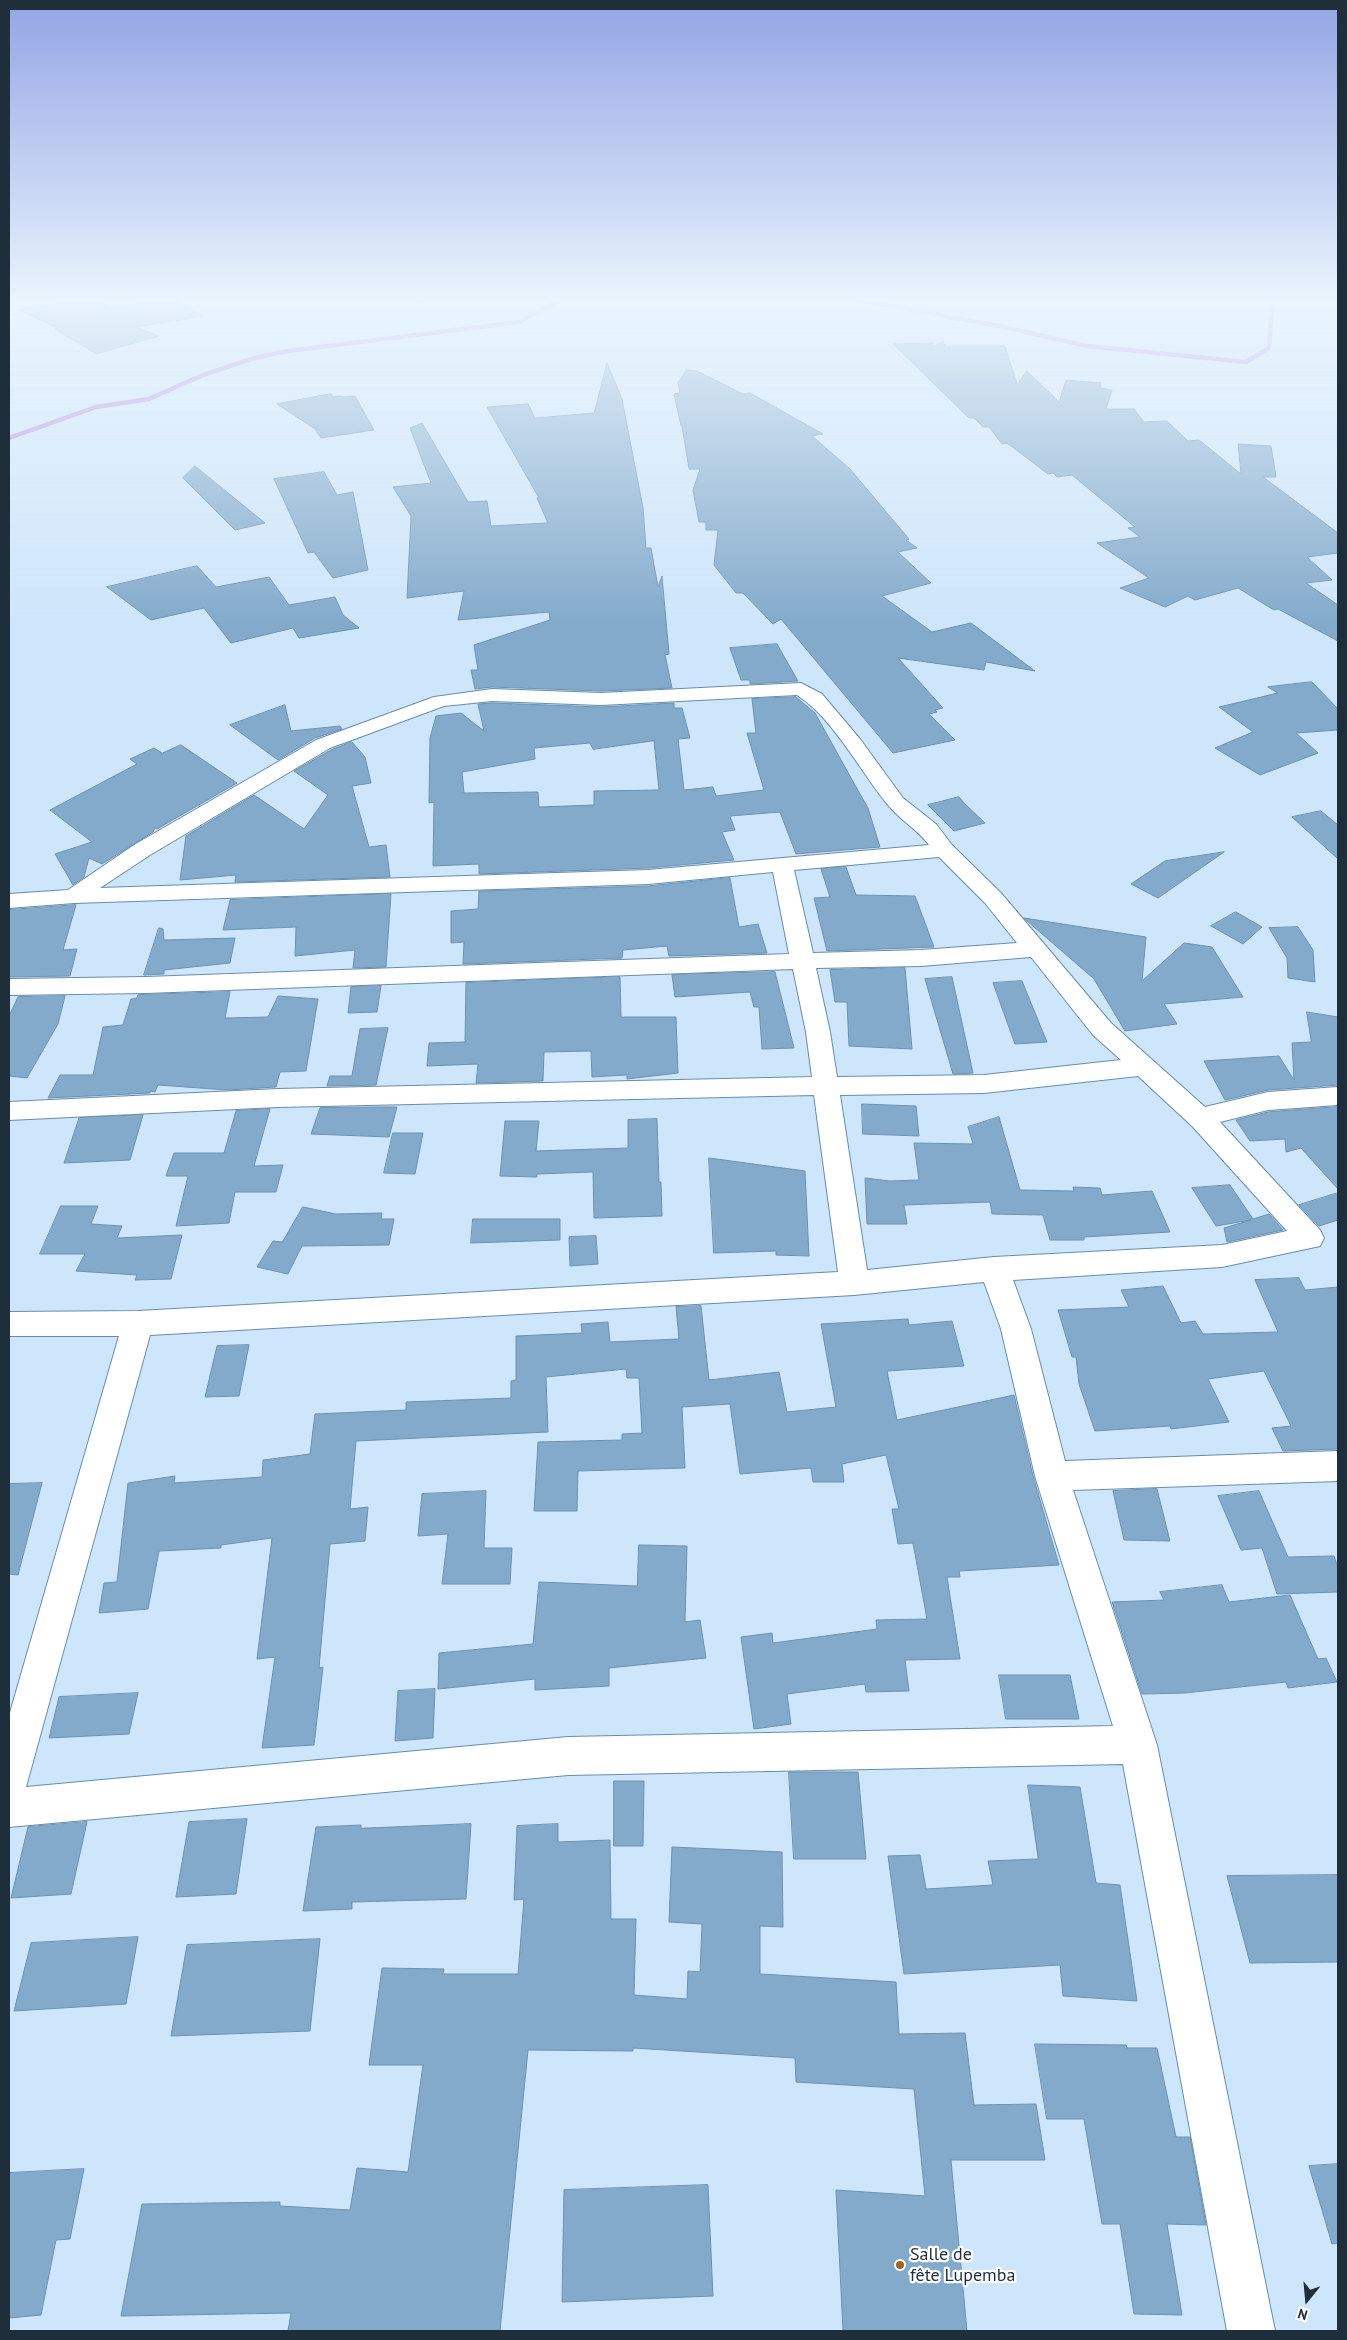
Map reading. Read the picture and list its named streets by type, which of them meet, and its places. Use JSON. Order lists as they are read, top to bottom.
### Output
{
  "places": ["Salle de fête Lupemba"],
  "north": "bottom"
}
